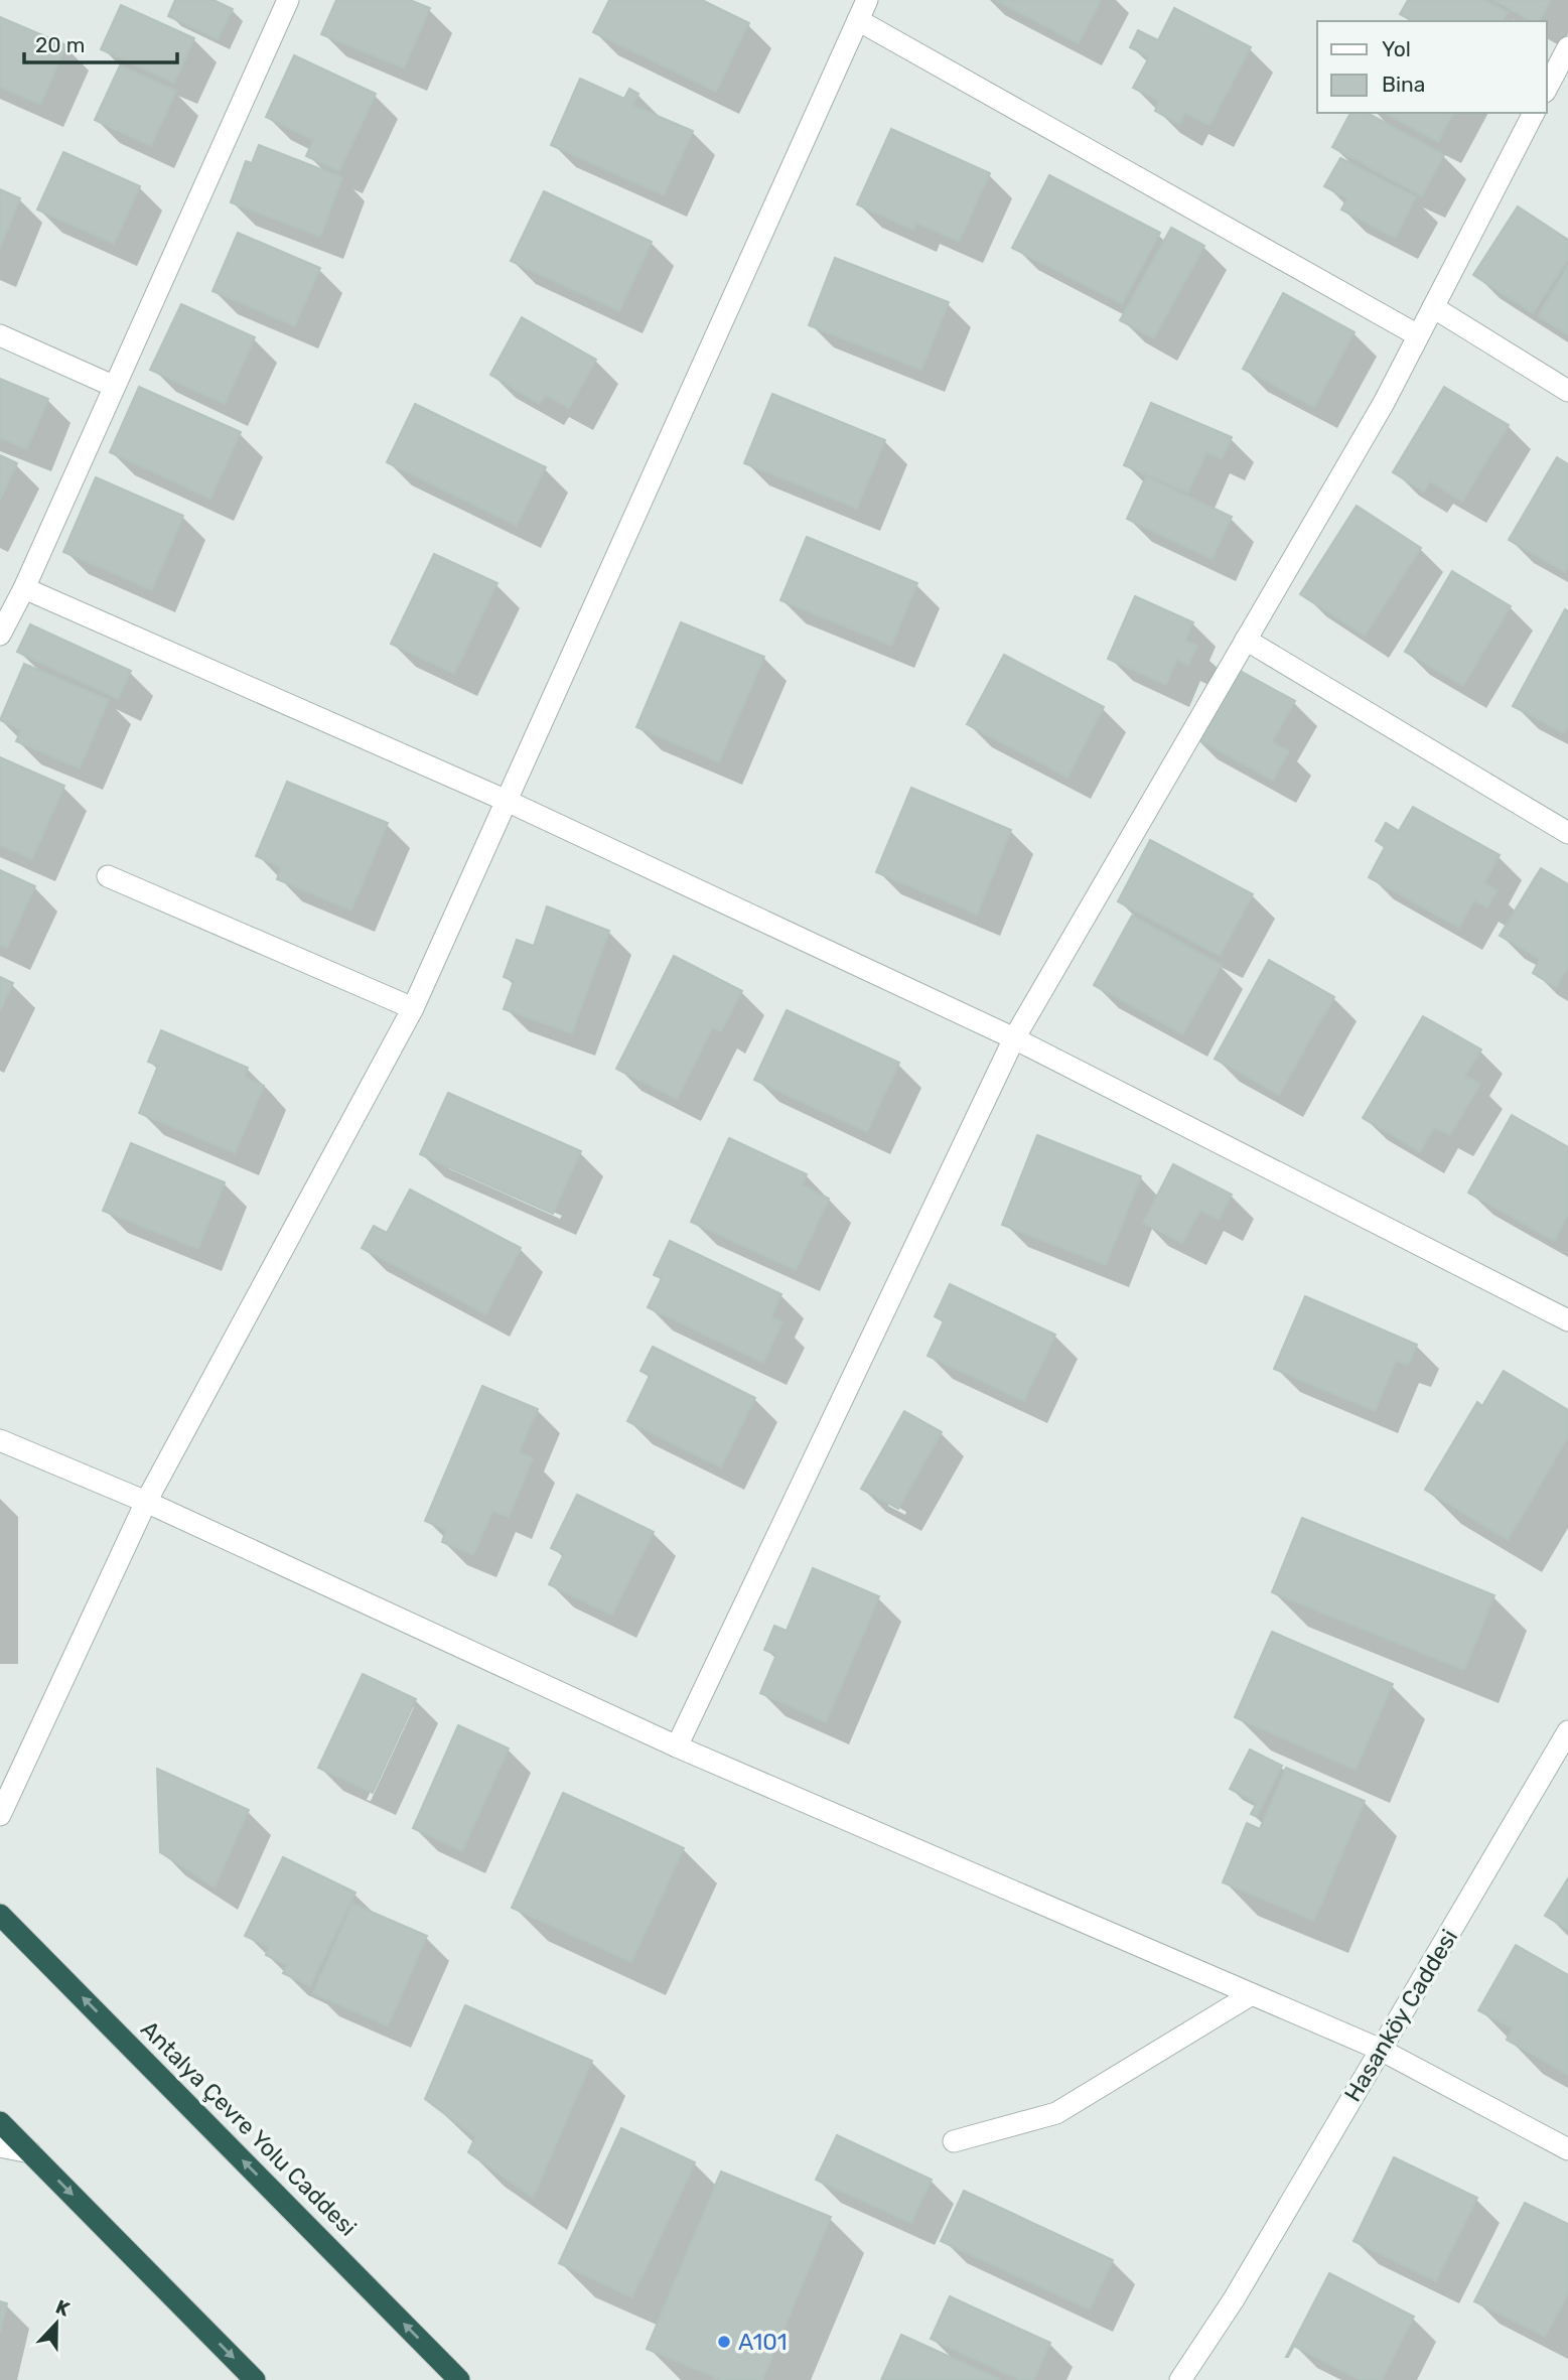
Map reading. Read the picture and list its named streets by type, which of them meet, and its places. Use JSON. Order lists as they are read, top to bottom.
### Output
{
  "streets": {
    "highway": ["Antalya Çevre Yolu Caddesi"],
    "street": ["Hasanköy Caddesi"]
  },
  "places": ["A101"],
  "legend": ["Yol", "Bina"],
  "scale_bar": "20 m",
  "north": "top"
}
